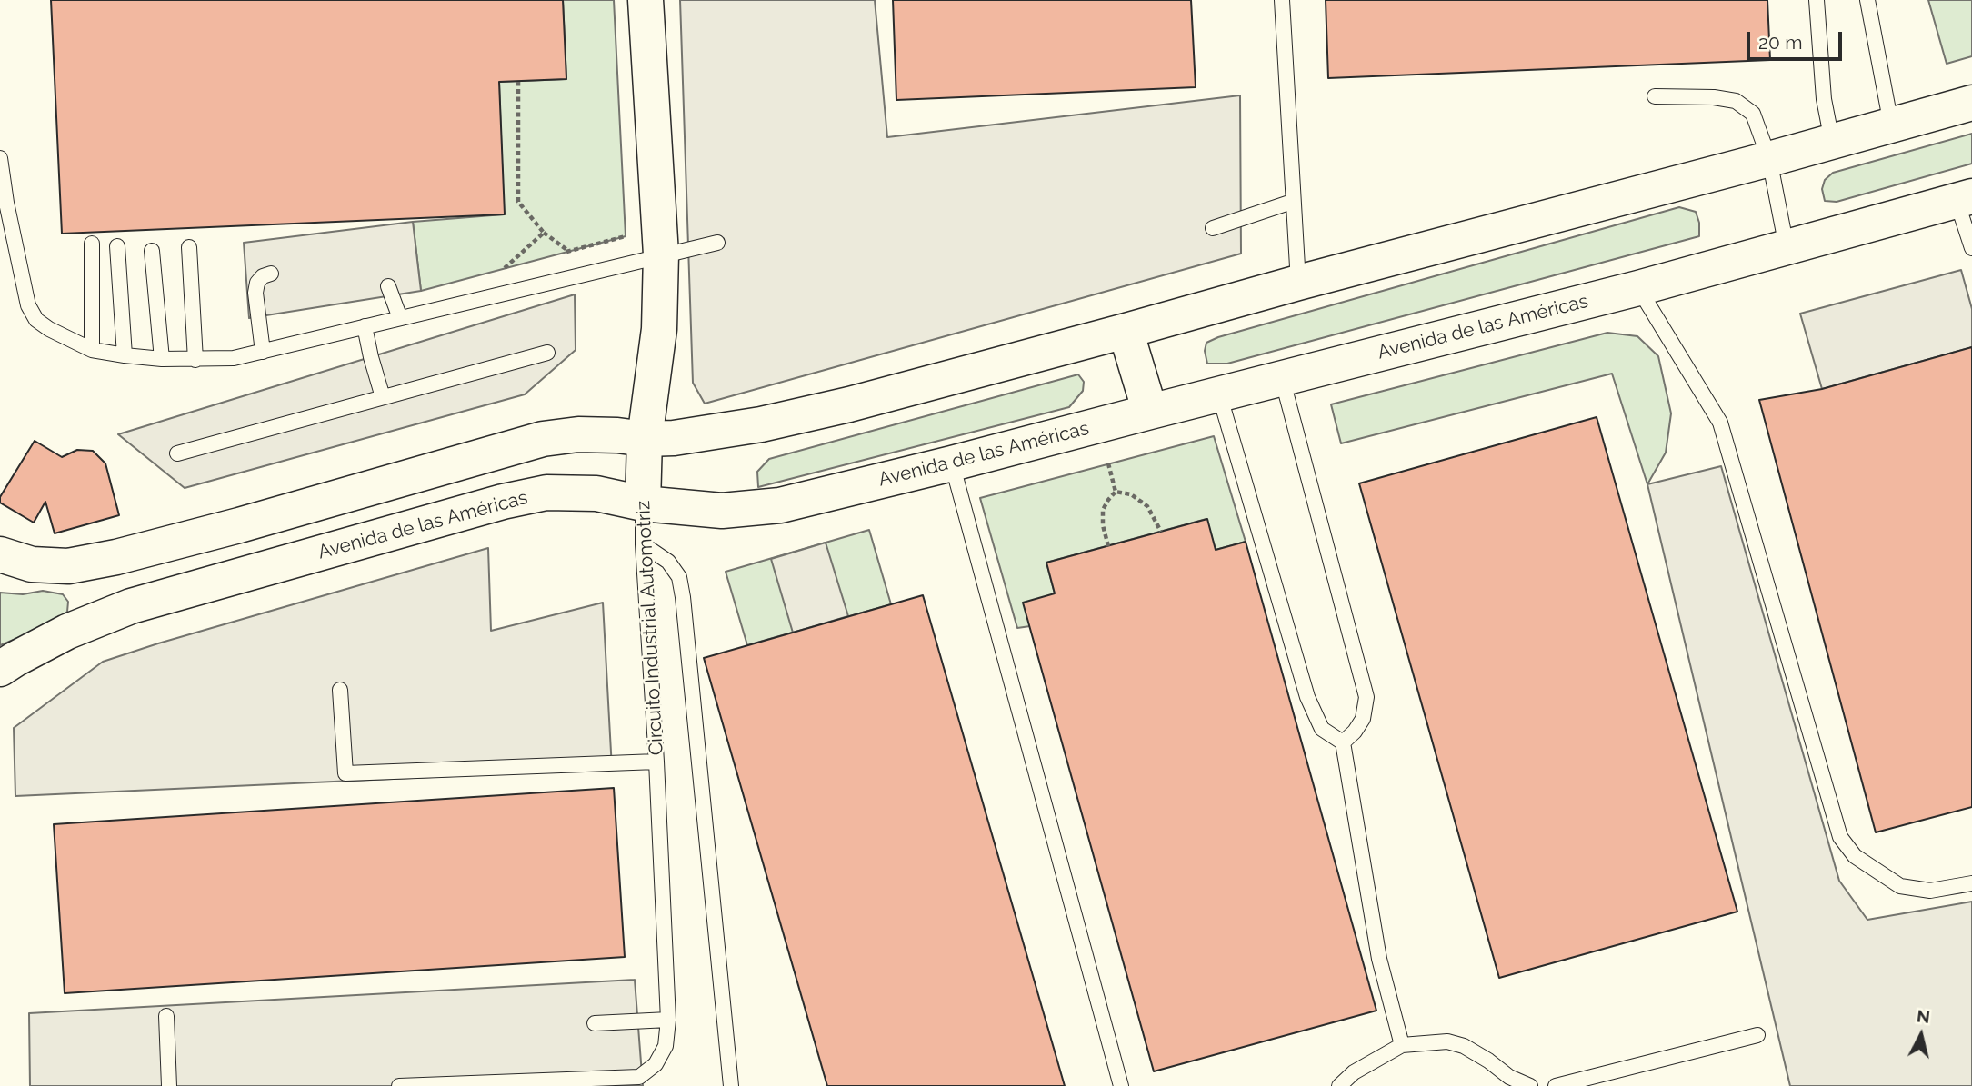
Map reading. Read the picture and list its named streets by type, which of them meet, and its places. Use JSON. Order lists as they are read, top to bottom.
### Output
{
  "streets": {
    "main road": ["Avenida de las Américas", "Circuito Industrial Automotriz"]
  },
  "crossings": [
    ["Avenida de las Américas", "Circuito Industrial Automotriz"]
  ],
  "scale_bar": "20 m",
  "north": "top"
}
